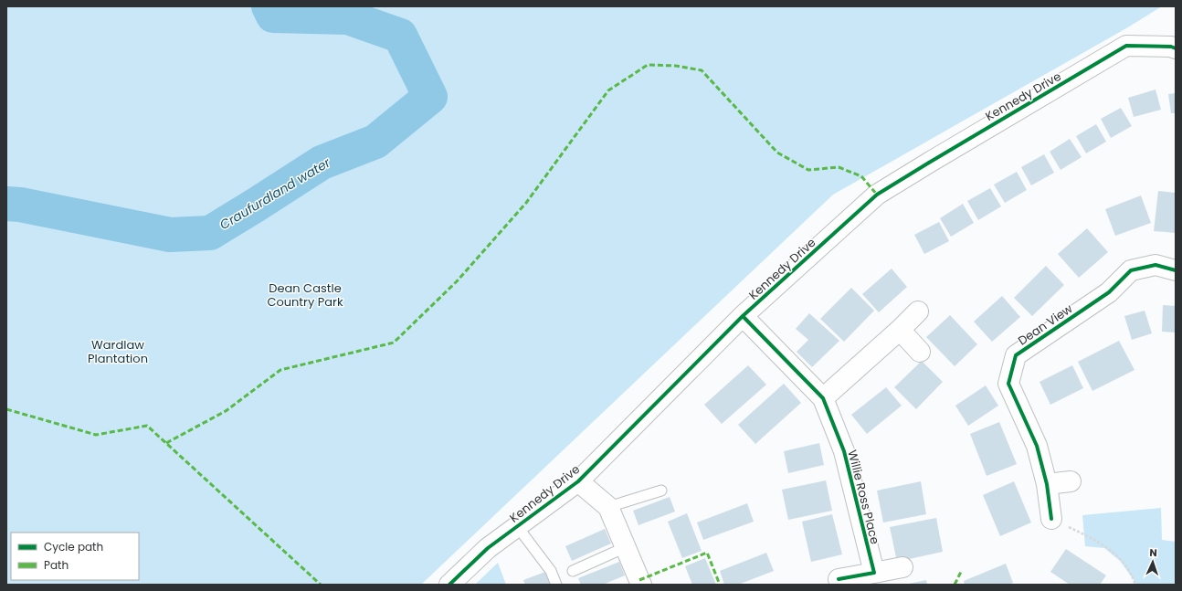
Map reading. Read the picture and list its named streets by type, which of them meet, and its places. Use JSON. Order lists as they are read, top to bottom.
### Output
{
  "streets": {
    "street": ["Kennedy Drive", "Dean View", "Willie Ross Place"]
  },
  "crossings": [
    ["Kennedy Drive", "Willie Ross Place"]
  ],
  "water": ["Craufurdland water"],
  "parks": ["Dean Castle Country Park", "Wardlaw Plantation"],
  "legend": ["Cycle path", "Path"],
  "north": "top"
}
